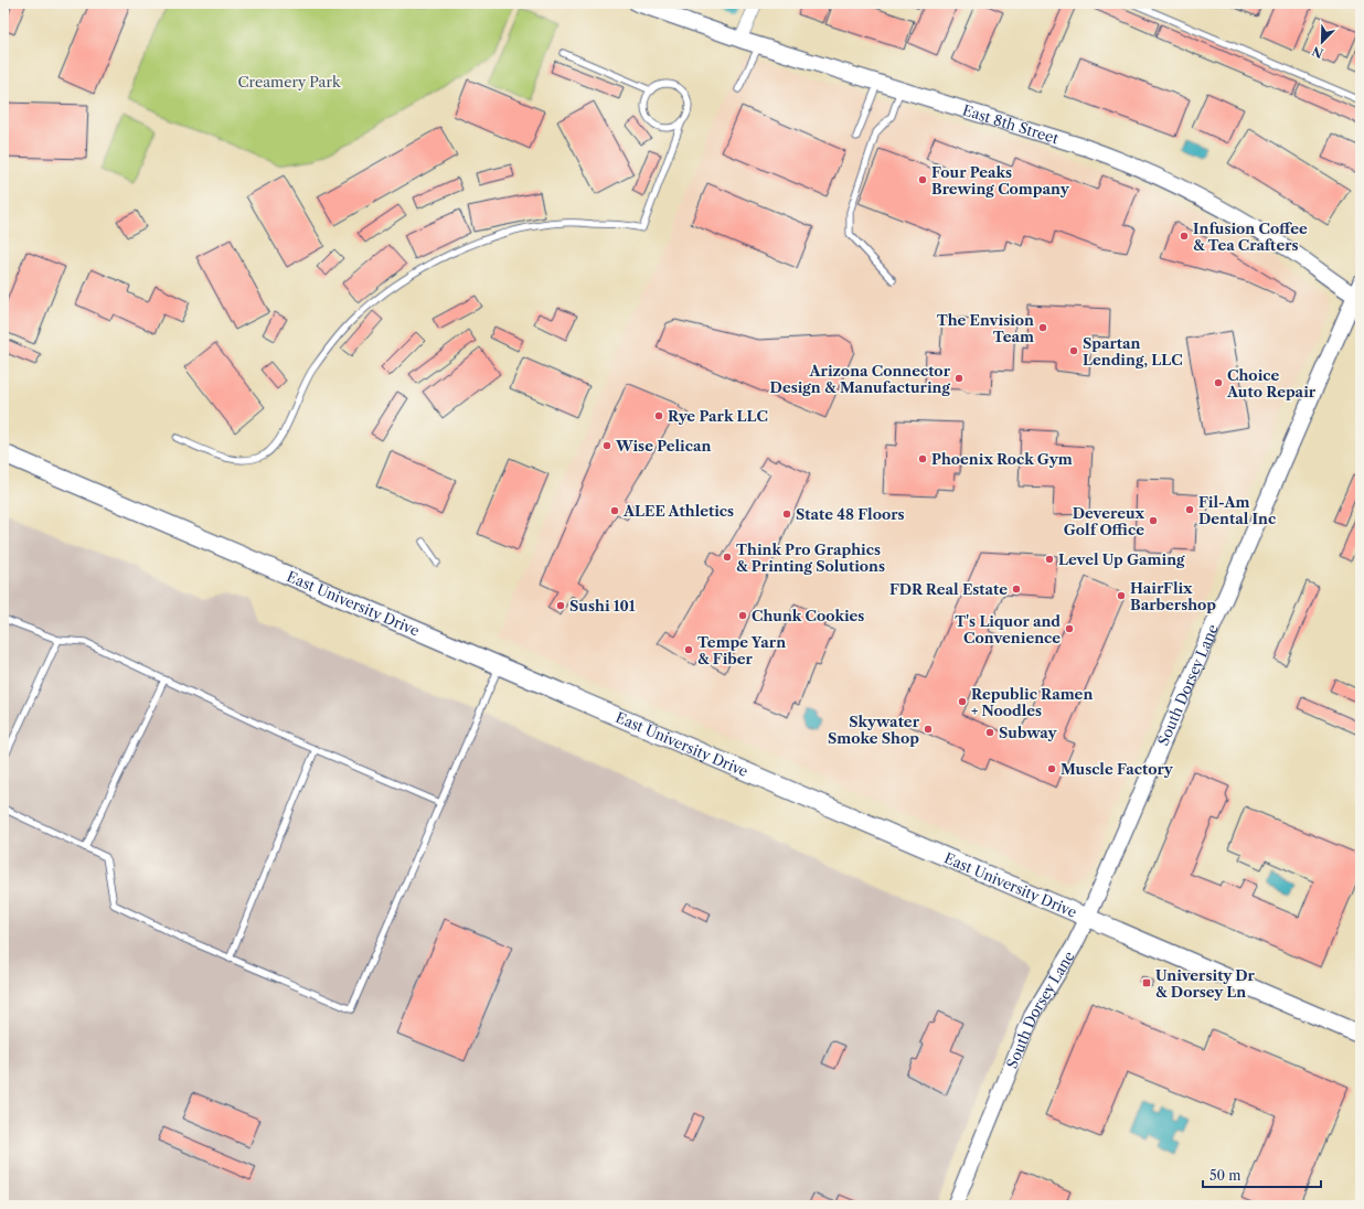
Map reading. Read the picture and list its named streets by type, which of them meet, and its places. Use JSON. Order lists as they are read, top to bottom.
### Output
{
  "streets": {
    "main road": ["East University Drive"],
    "street": ["East 8th Street", "South Dorsey Lane"]
  },
  "crossings": [
    ["East 8th Street", "South Dorsey Lane"],
    ["East University Drive", "South Dorsey Lane"]
  ],
  "parks": ["Creamery Park"],
  "places": {
    "other": [
      "Four Peaks Brewing Company",
      "Infusion Coffee & Tea Crafters",
      "The Envision Team",
      "Spartan Lending, LLC",
      "Arizona Connector Design & Manufacturing",
      "Choice Auto Repair",
      "Rye Park LLC",
      "Wise Pelican",
      "Phoenix Rock Gym",
      "Fil-Am Dental Inc",
      "ALEE Athletics",
      "State 48 Floors",
      "Devereux Golf Office",
      "Think Pro Graphics & Printing Solutions",
      "Level Up Gaming",
      "FDR Real Estate",
      "HairFlix Barbershop",
      "Sushi 101",
      "Chunk Cookies",
      "T's Liquor and Convenience",
      "Tempe Yarn & Fiber",
      "Republic Ramen + Noodles",
      "Skywater Smoke Shop",
      "Subway",
      "Muscle Factory"
    ],
    "transit": ["University Dr & Dorsey Ln"]
  },
  "scale_bar": "50 m",
  "north": "bottom left"
}
